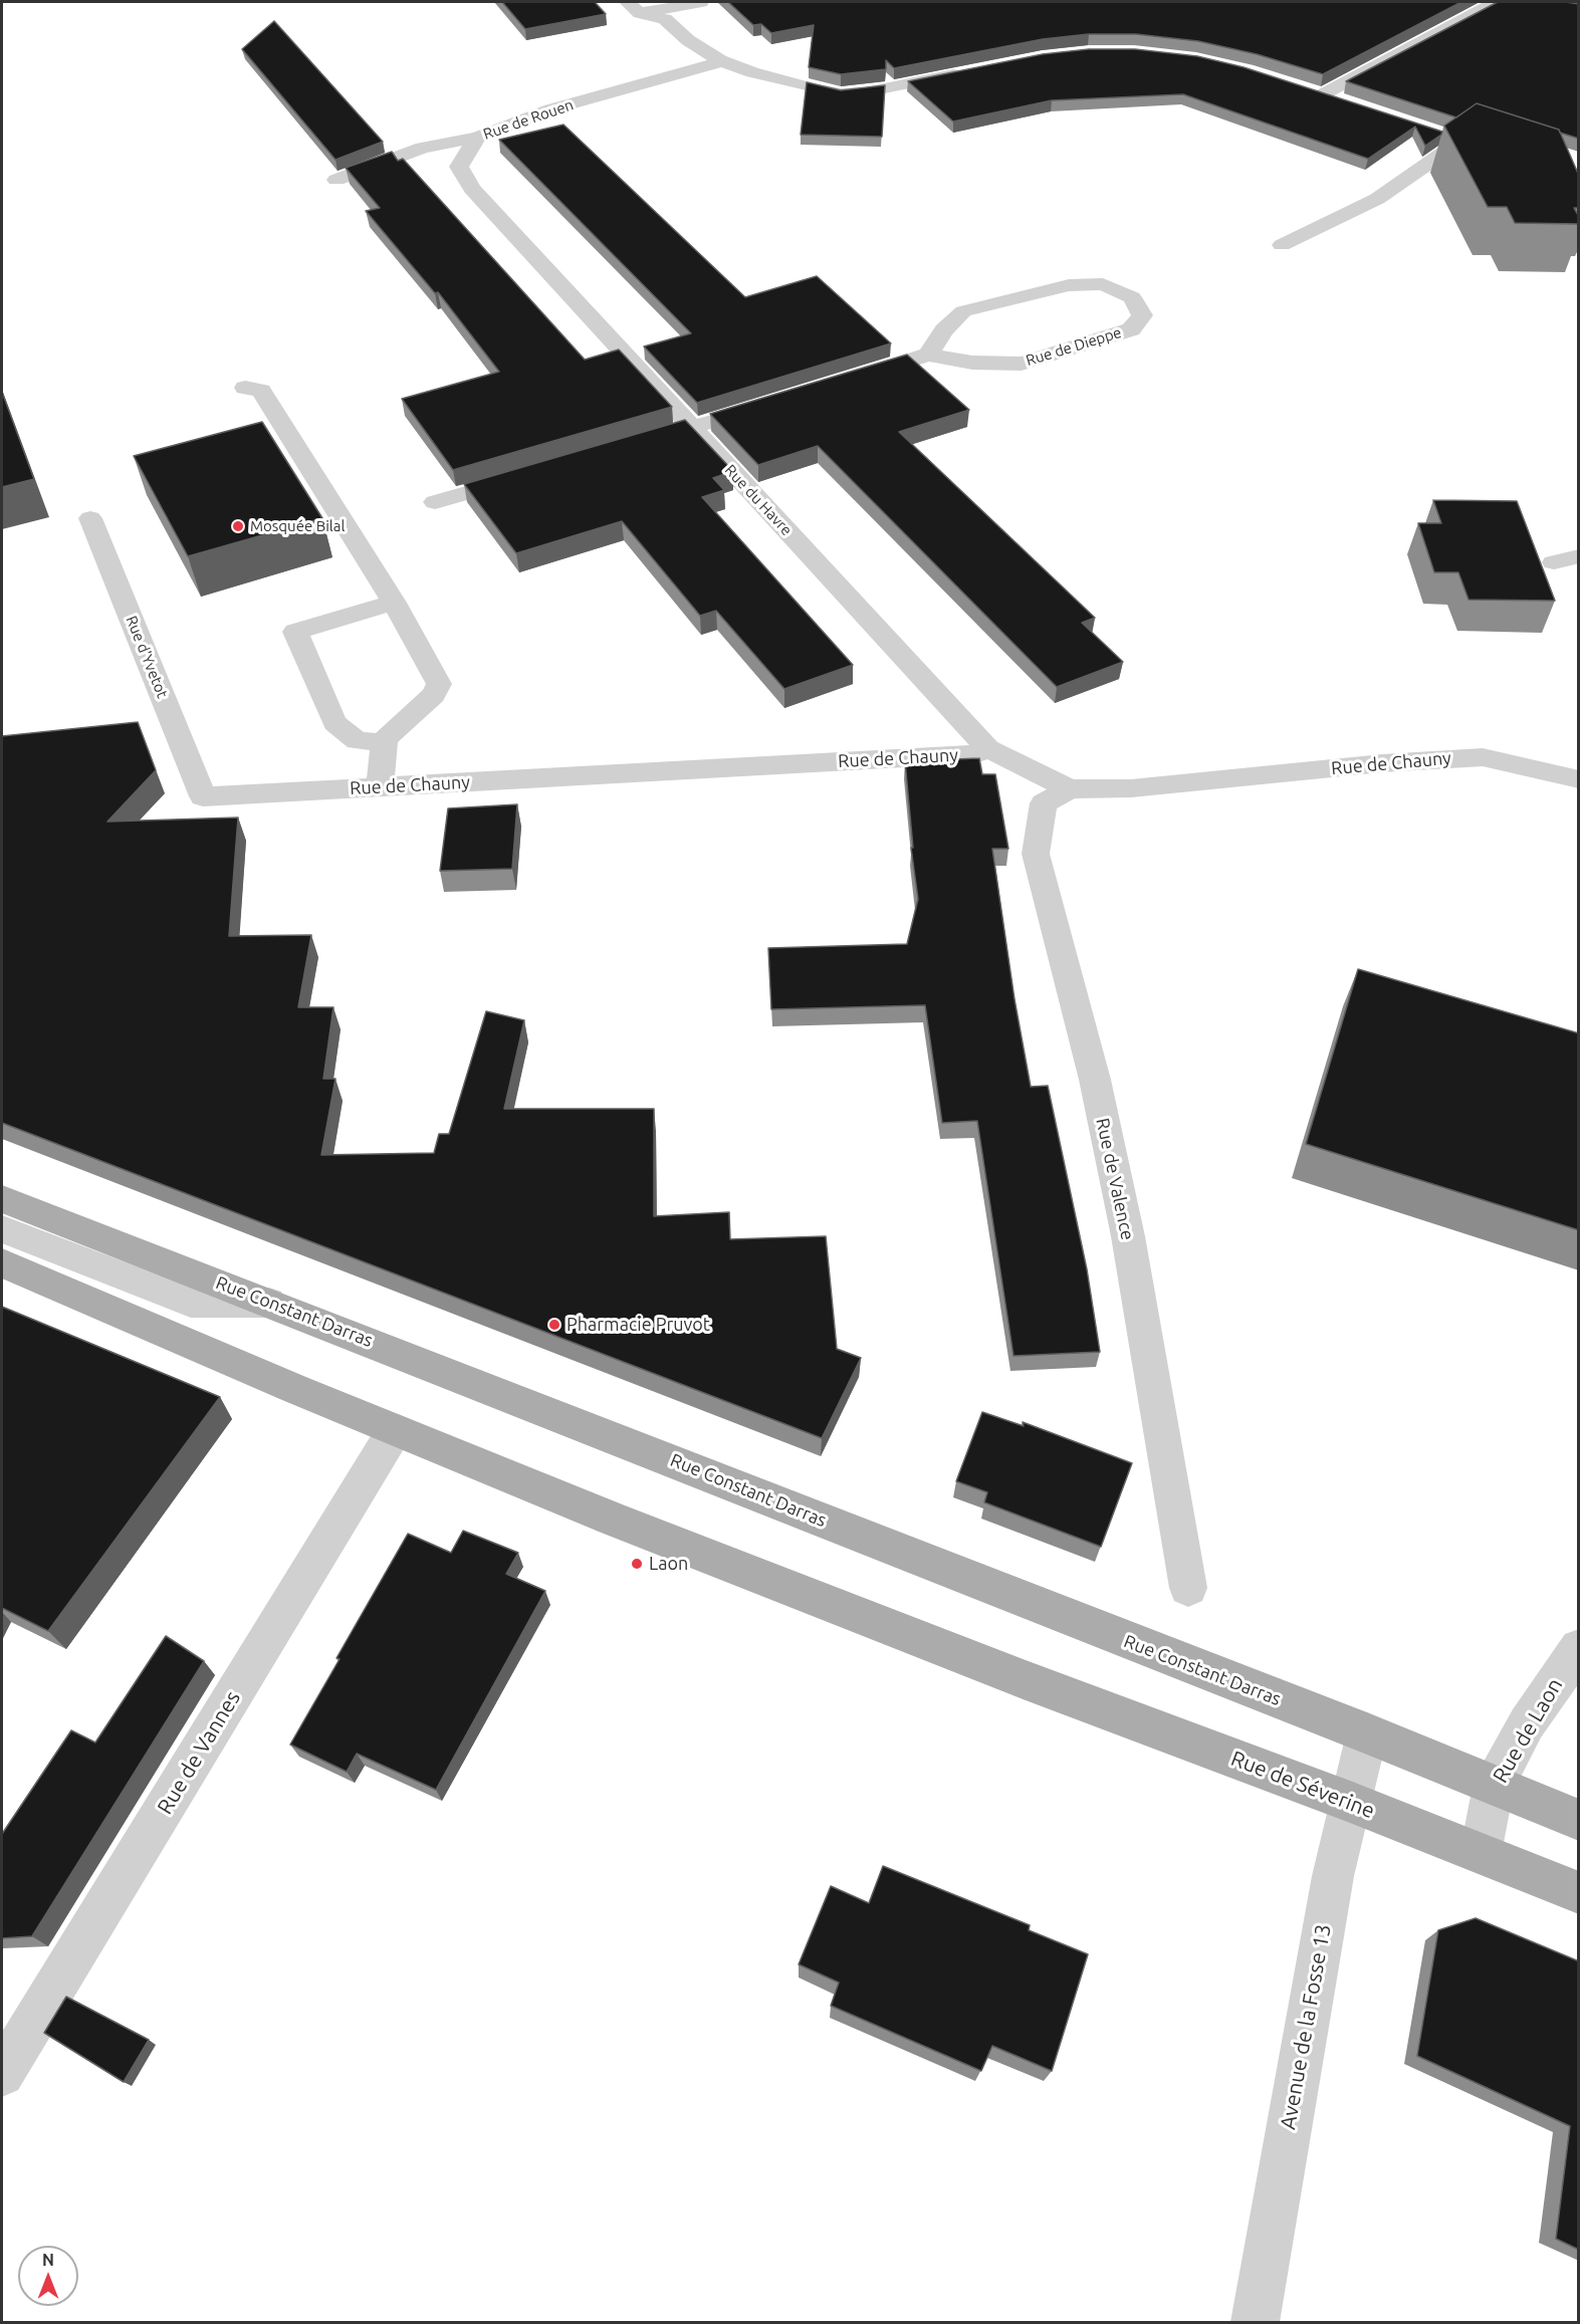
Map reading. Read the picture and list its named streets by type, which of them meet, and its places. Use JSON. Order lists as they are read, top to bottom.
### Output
{
  "streets": {
    "main road": ["Rue Constant Darras", "Rue de Séverine"],
    "street": [
      "Rue de Rouen",
      "Rue de Dieppe",
      "Rue du Havre",
      "Rue d'Yvetot",
      "Rue de Chauny",
      "Rue de Valence",
      "Rue de Laon",
      "Rue de Vannes",
      "Avenue de la Fosse 13"
    ]
  },
  "crossings": [
    ["Rue de Rouen", "Rue du Havre"],
    ["Rue du Havre", "Rue de Chauny"],
    ["Rue d'Yvetot", "Rue de Chauny"],
    ["Rue de Chauny", "Rue de Valence"],
    ["Rue Constant Darras", "Rue de Laon"],
    ["Rue Constant Darras", "Avenue de la Fosse 13"],
    ["Rue de Laon", "Rue de Séverine"],
    ["Rue de Vannes", "Rue de Séverine"],
    ["Rue de Séverine", "Avenue de la Fosse 13"]
  ],
  "places": ["Mosquée Bilal", "Pharmacie Pruvot", "Laon"],
  "north": "top"
}
